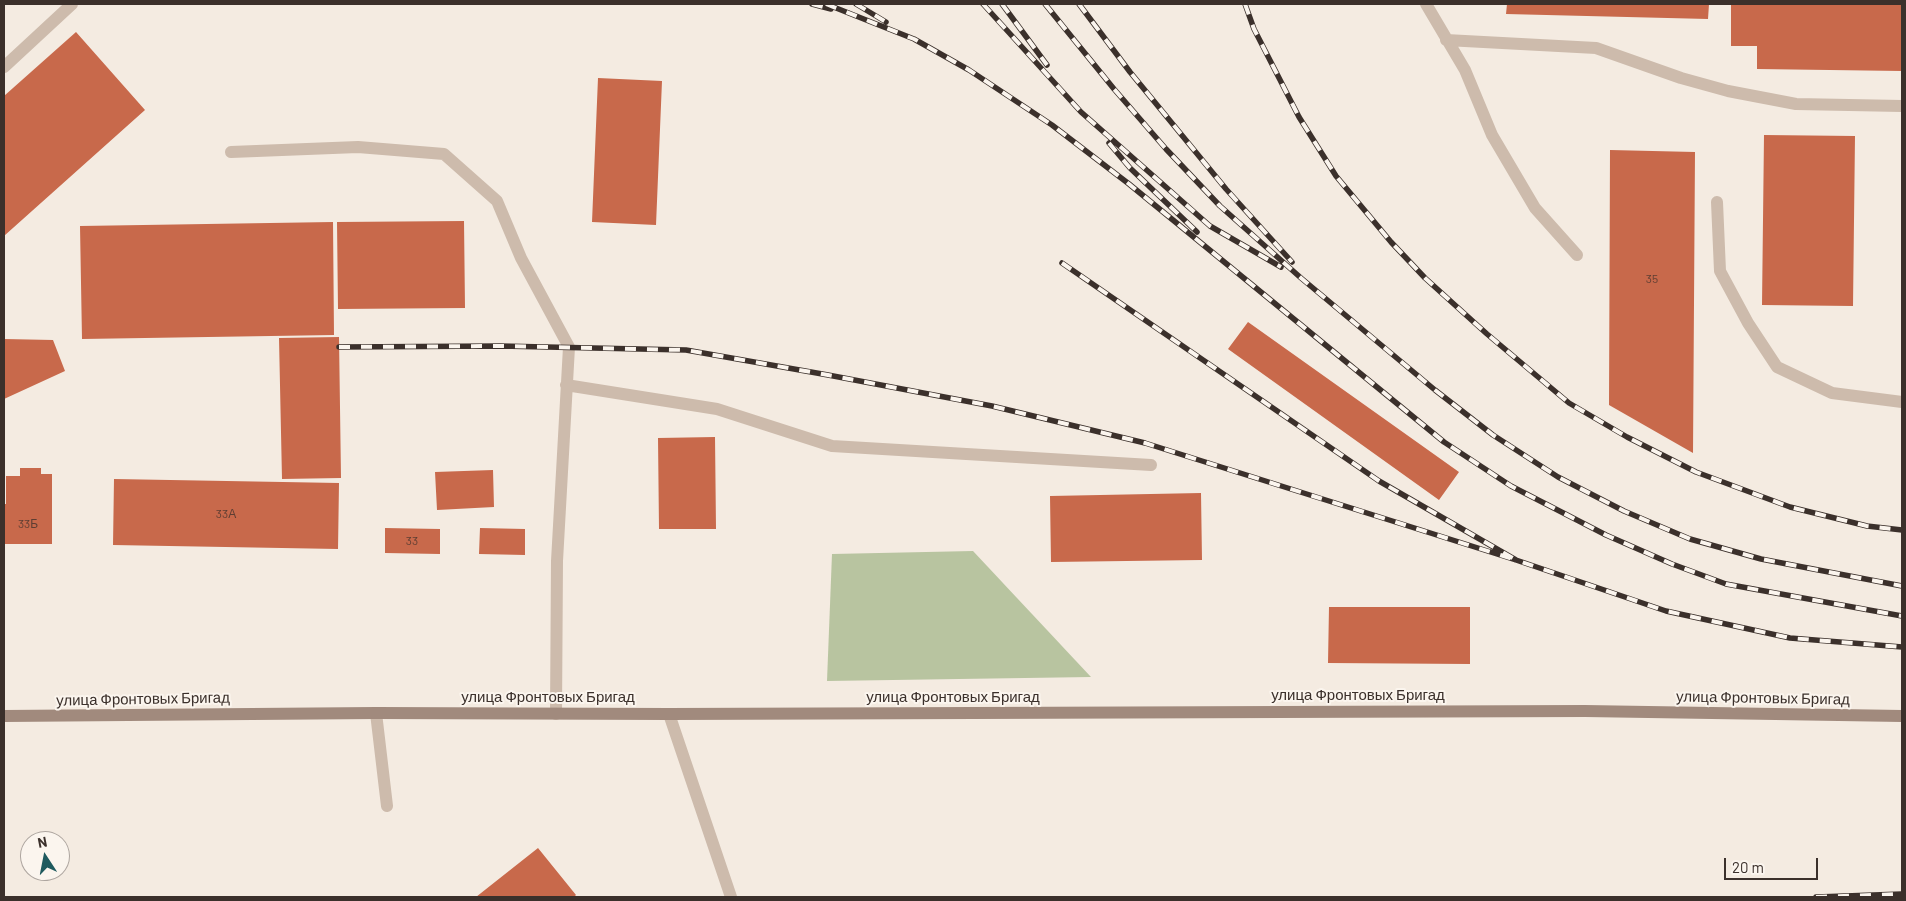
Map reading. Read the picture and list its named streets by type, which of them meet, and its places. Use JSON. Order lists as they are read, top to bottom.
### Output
{
  "streets": {
    "main road": ["улица Фронтовых Бригад"]
  },
  "house_numbers": [
    "35",
    "33А",
    "33Б",
    "33"
  ],
  "scale_bar": "20 m",
  "north": "top"
}
